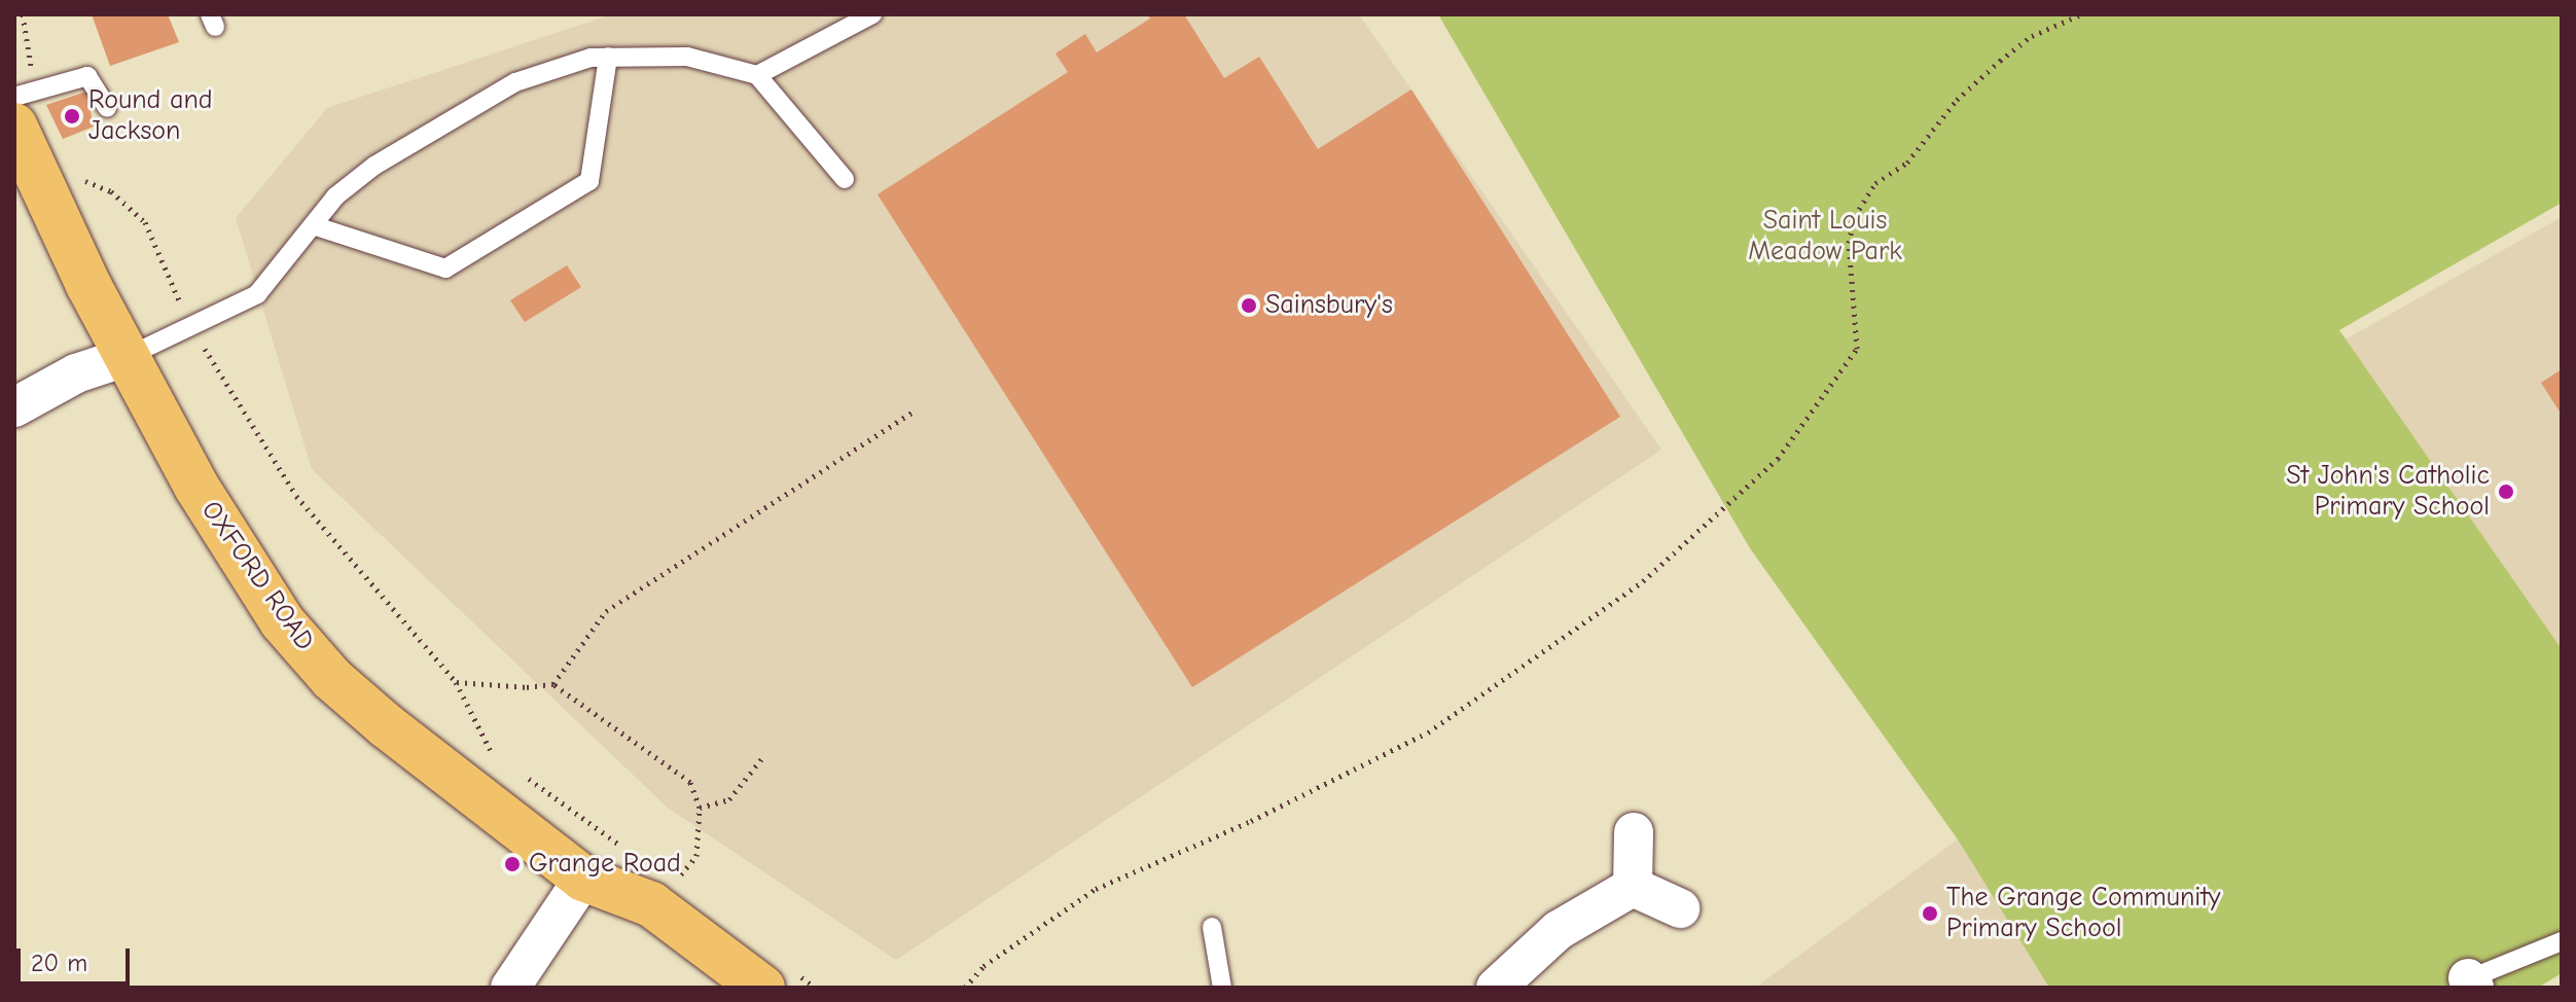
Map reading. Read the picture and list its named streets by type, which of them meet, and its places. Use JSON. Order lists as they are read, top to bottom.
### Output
{
  "streets": {
    "main road": ["OXFORD ROAD"]
  },
  "parks": ["Saint Louis Meadow Park"],
  "places": [
    "Round and Jackson",
    "Sainsbury's",
    "St John's Catholic Primary School",
    "Grange Road",
    "The Grange Community Primary School"
  ],
  "scale_bar": "20 m"
}
